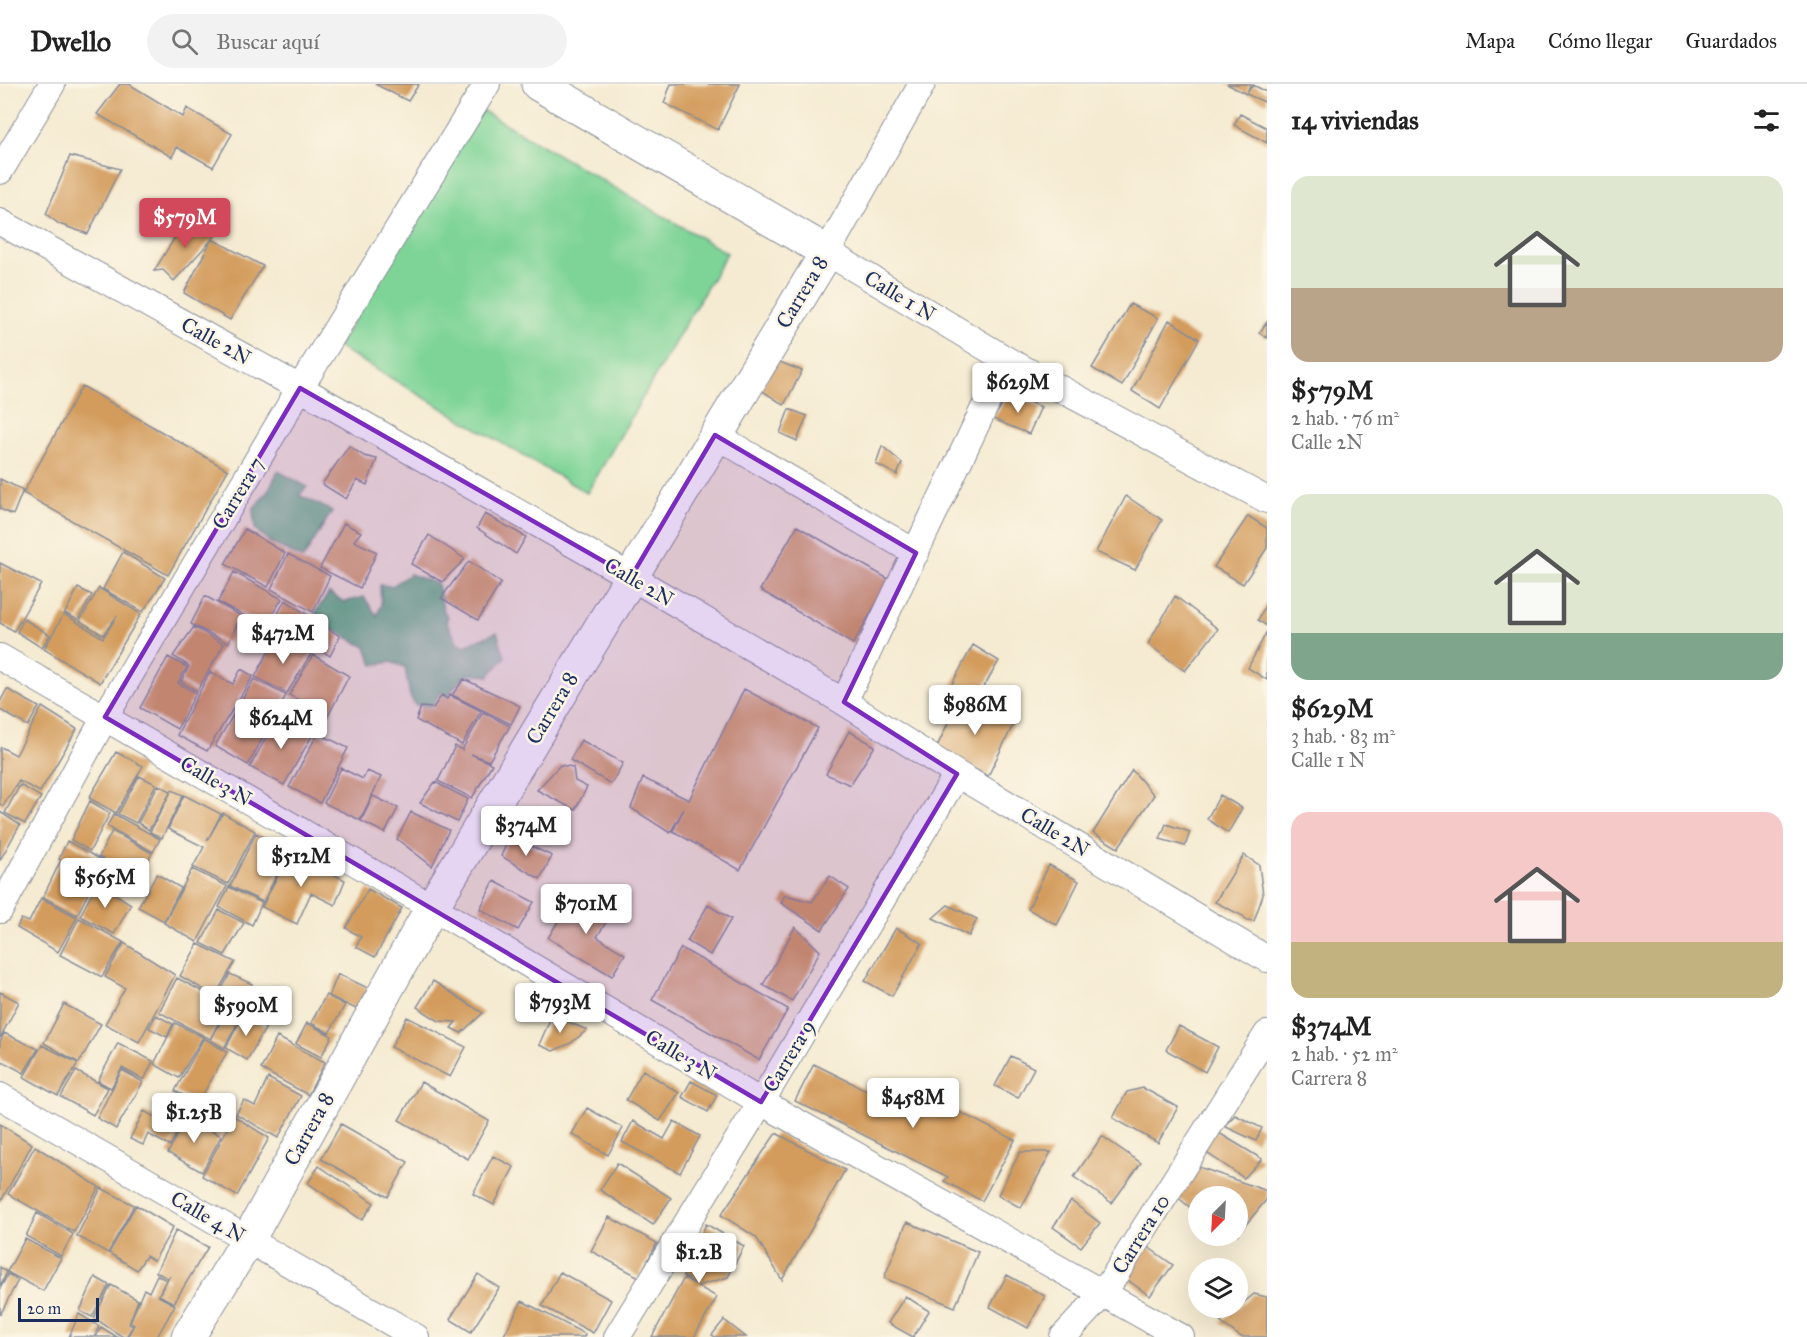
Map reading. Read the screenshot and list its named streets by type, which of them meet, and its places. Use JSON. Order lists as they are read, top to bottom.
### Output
{
  "streets": {
    "street": [
      "Carrera 8",
      "Calle 1 N",
      "Calle 2N",
      "Carrera 7",
      "Calle 3 N",
      "Carrera 9",
      "Calle 4 N",
      "Carrera 10"
    ]
  },
  "crossings": [
    ["Carrera 8", "Calle 1 N"],
    ["Carrera 8", "Calle 2N"],
    ["Carrera 8", "Calle 3 N"],
    ["Carrera 8", "Calle 4 N"],
    ["Calle 2N", "Carrera 7"],
    ["Calle 2N", "Carrera 9"],
    ["Carrera 7", "Calle 3 N"],
    ["Calle 3 N", "Carrera 9"],
    ["Calle 3 N", "Carrera 10"]
  ],
  "scale_bar": "20 m",
  "north": "bottom left",
  "page": {
    "header": "Dwello",
    "search": "Buscar aquí",
    "nav": ["Mapa", "Cómo llegar", "Guardados"],
    "heading": "14 viviendas",
    "list": [
      {
        "name": "$579M",
        "note": "2 hab. · 76 m² · Calle 2N"
      },
      {
        "name": "$629M",
        "note": "3 hab. · 83 m² · Calle 1 N"
      },
      {
        "name": "$374M",
        "note": "2 hab. · 52 m² · Carrera 8"
      }
    ],
    "price": [
      "$579M",
      "$629M",
      "$472M",
      "$986M",
      "$624M",
      "$374M",
      "$512M",
      "$565M",
      "$701M",
      "$793M",
      "$590M",
      "$458M",
      "$1.25B",
      "$1.2B"
    ],
    "scale": "20 m"
  }
}
